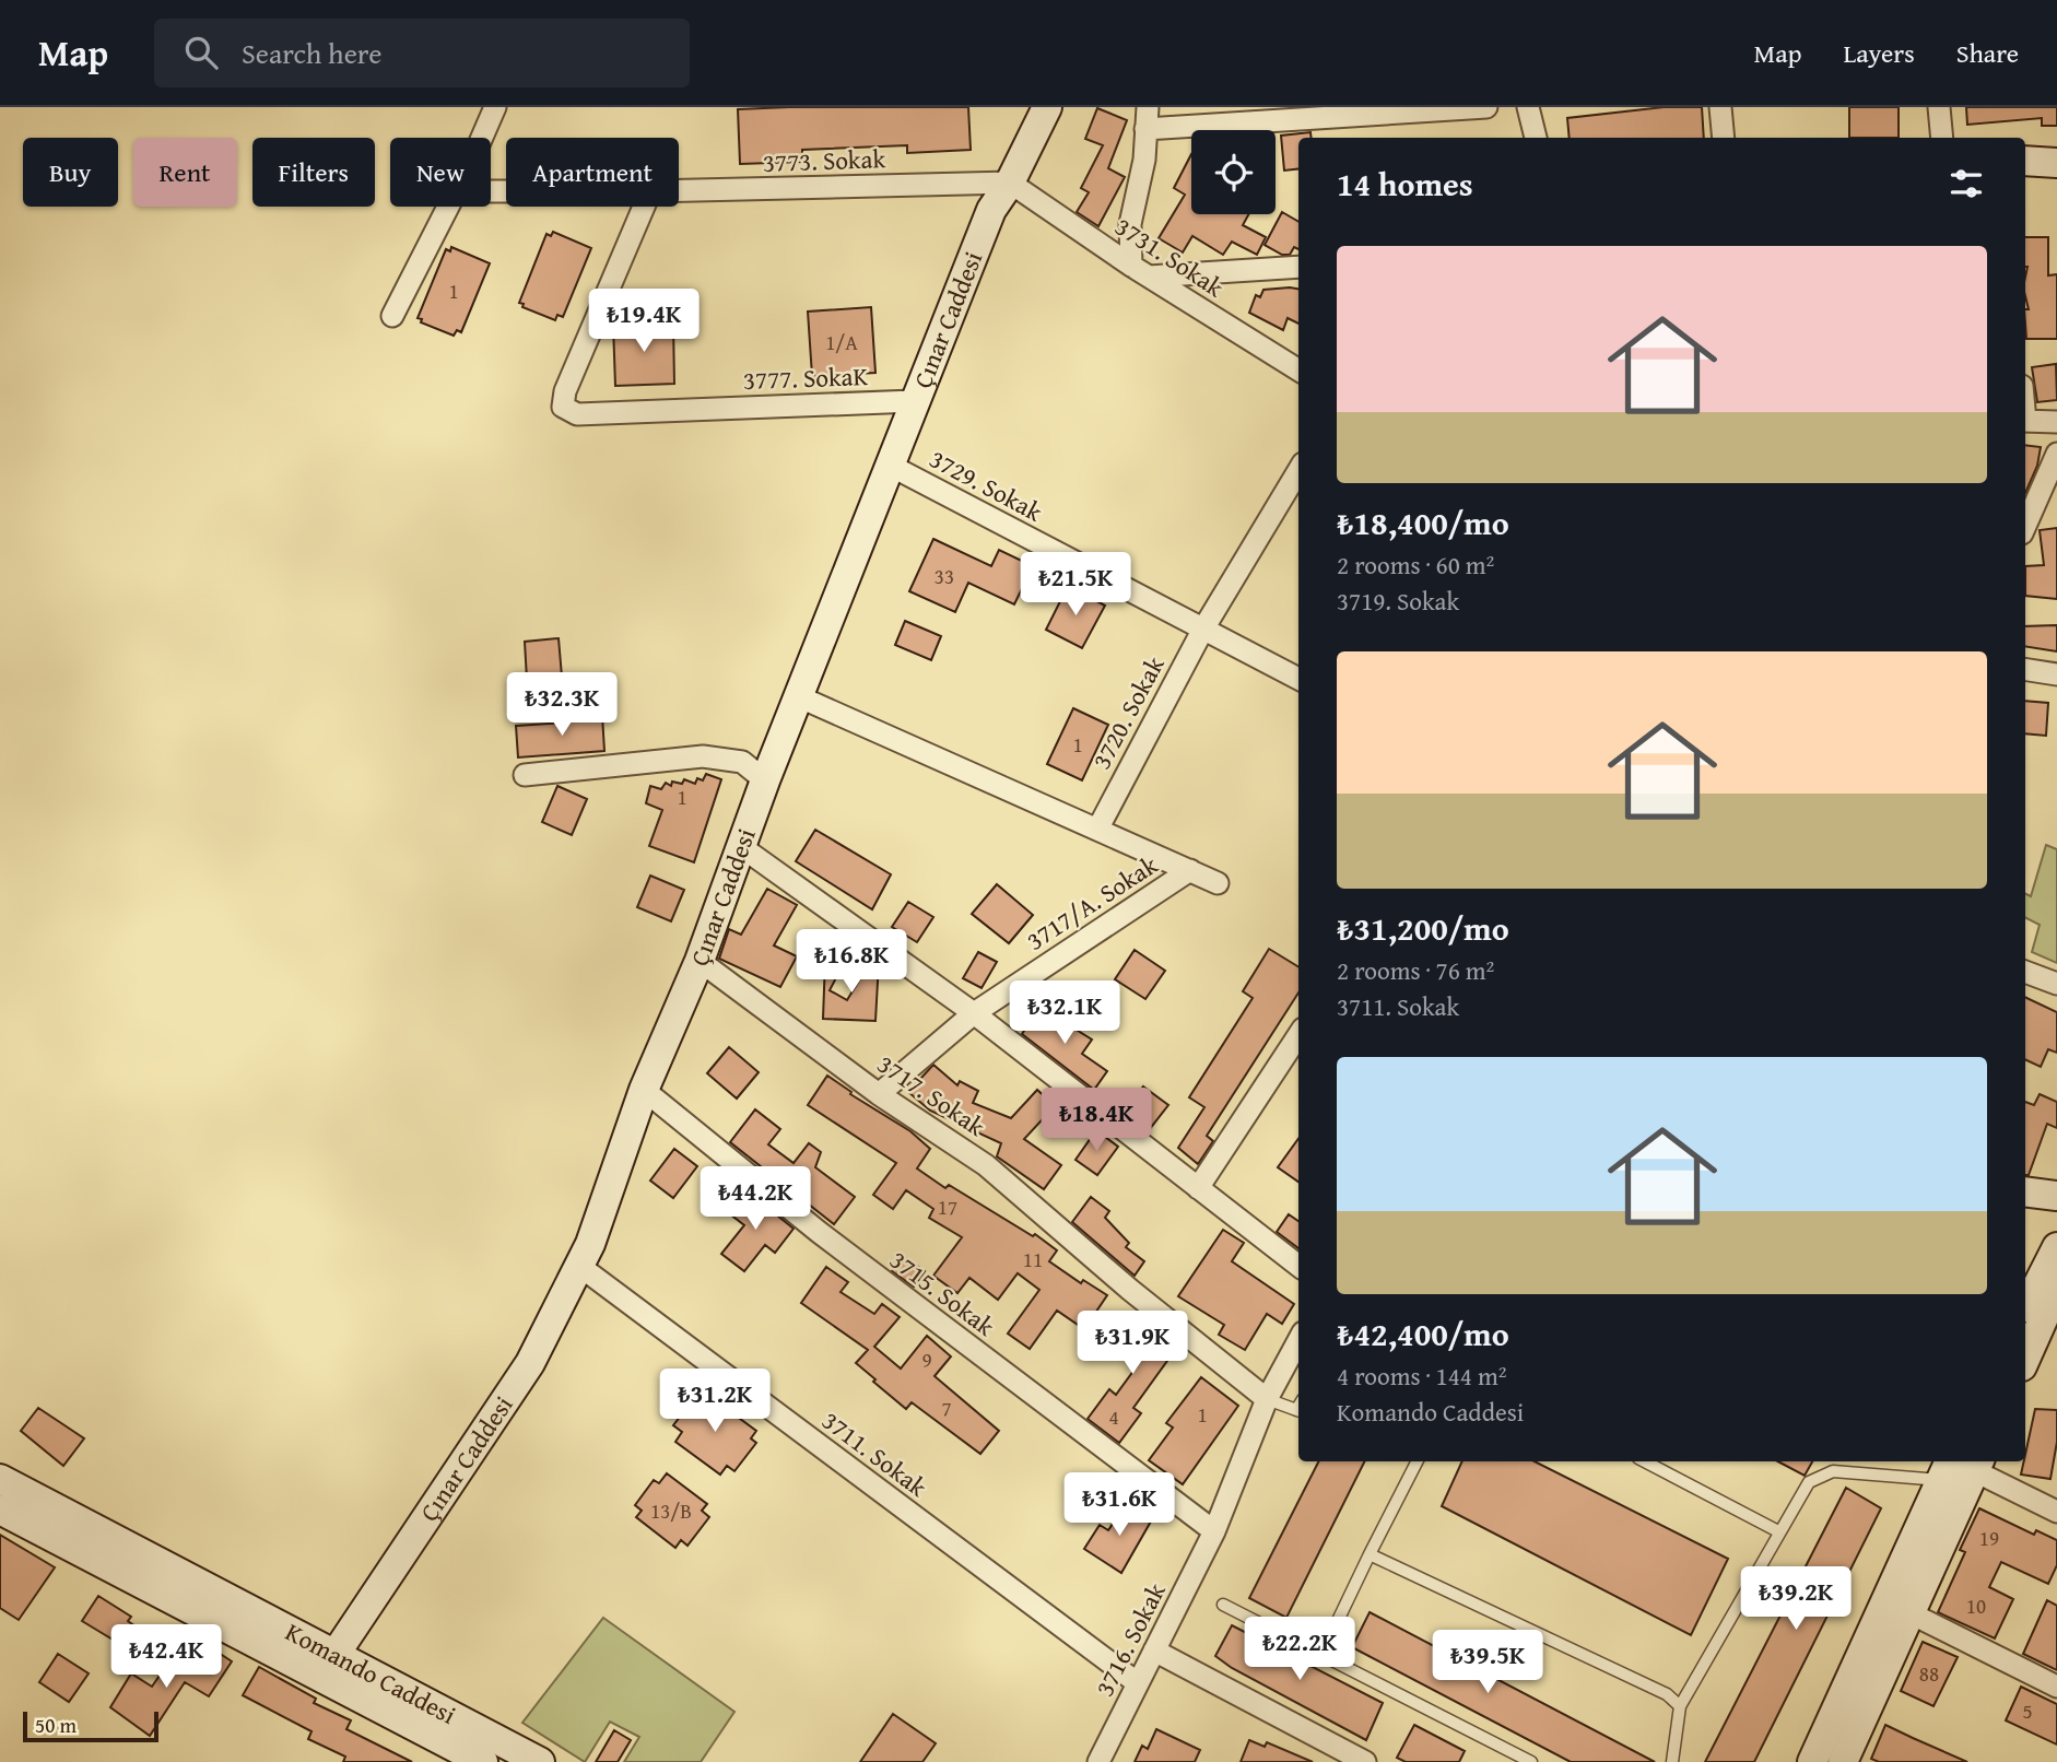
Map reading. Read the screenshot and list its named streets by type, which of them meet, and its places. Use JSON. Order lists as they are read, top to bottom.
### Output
{
  "streets": {
    "street": [
      "3773. Sokak",
      "3731. Sokak",
      "Çınar Caddesi",
      "3777. SokaK",
      "3729. Sokak",
      "3720. Sokak",
      "3717/A. Sokak",
      "3717. Sokak",
      "3715. Sokak",
      "3711. Sokak",
      "3716. Sokak",
      "Komando Caddesi"
    ]
  },
  "crossings": [
    ["3773. Sokak", "3731. Sokak"],
    ["3773. Sokak", "Çınar Caddesi"],
    ["3731. Sokak", "Çınar Caddesi"],
    ["Çınar Caddesi", "3777. SokaK"],
    ["Çınar Caddesi", "3729. Sokak"],
    ["Çınar Caddesi", "3717. Sokak"],
    ["Çınar Caddesi", "3715. Sokak"],
    ["Çınar Caddesi", "3711. Sokak"],
    ["Çınar Caddesi", "Komando Caddesi"],
    ["3729. Sokak", "3720. Sokak"],
    ["3717/A. Sokak", "3717. Sokak"],
    ["3717. Sokak", "3716. Sokak"],
    ["3715. Sokak", "3716. Sokak"],
    ["3711. Sokak", "3716. Sokak"]
  ],
  "house_numbers": [
    "1",
    "1/A",
    "33",
    "1",
    "1",
    "17",
    "11",
    "9",
    "7",
    "1",
    "4",
    "13/B",
    "19",
    "10",
    "88",
    "5"
  ],
  "scale_bar": "50 m",
  "page": {
    "header": "Map",
    "search": "Search here",
    "nav": ["Map", "Layers", "Share"],
    "chip": [
      "Buy",
      "Rent",
      "Filters",
      "New",
      "Apartment"
    ],
    "heading": "14 homes",
    "list": [
      {
        "name": "₺18,400/mo",
        "note": "2 rooms · 60 m² · 3719. Sokak"
      },
      {
        "name": "₺31,200/mo",
        "note": "2 rooms · 76 m² · 3711. Sokak"
      },
      {
        "name": "₺42,400/mo",
        "note": "4 rooms · 144 m² · Komando Caddesi"
      }
    ],
    "price": [
      "₺19.4K",
      "₺21.5K",
      "₺32.3K",
      "₺16.8K",
      "₺32.1K",
      "₺18.4K",
      "₺44.2K",
      "₺31.9K",
      "₺31.2K",
      "₺31.6K",
      "₺39.2K",
      "₺22.2K",
      "₺42.4K",
      "₺39.5K"
    ],
    "scale": "50 m"
  }
}
